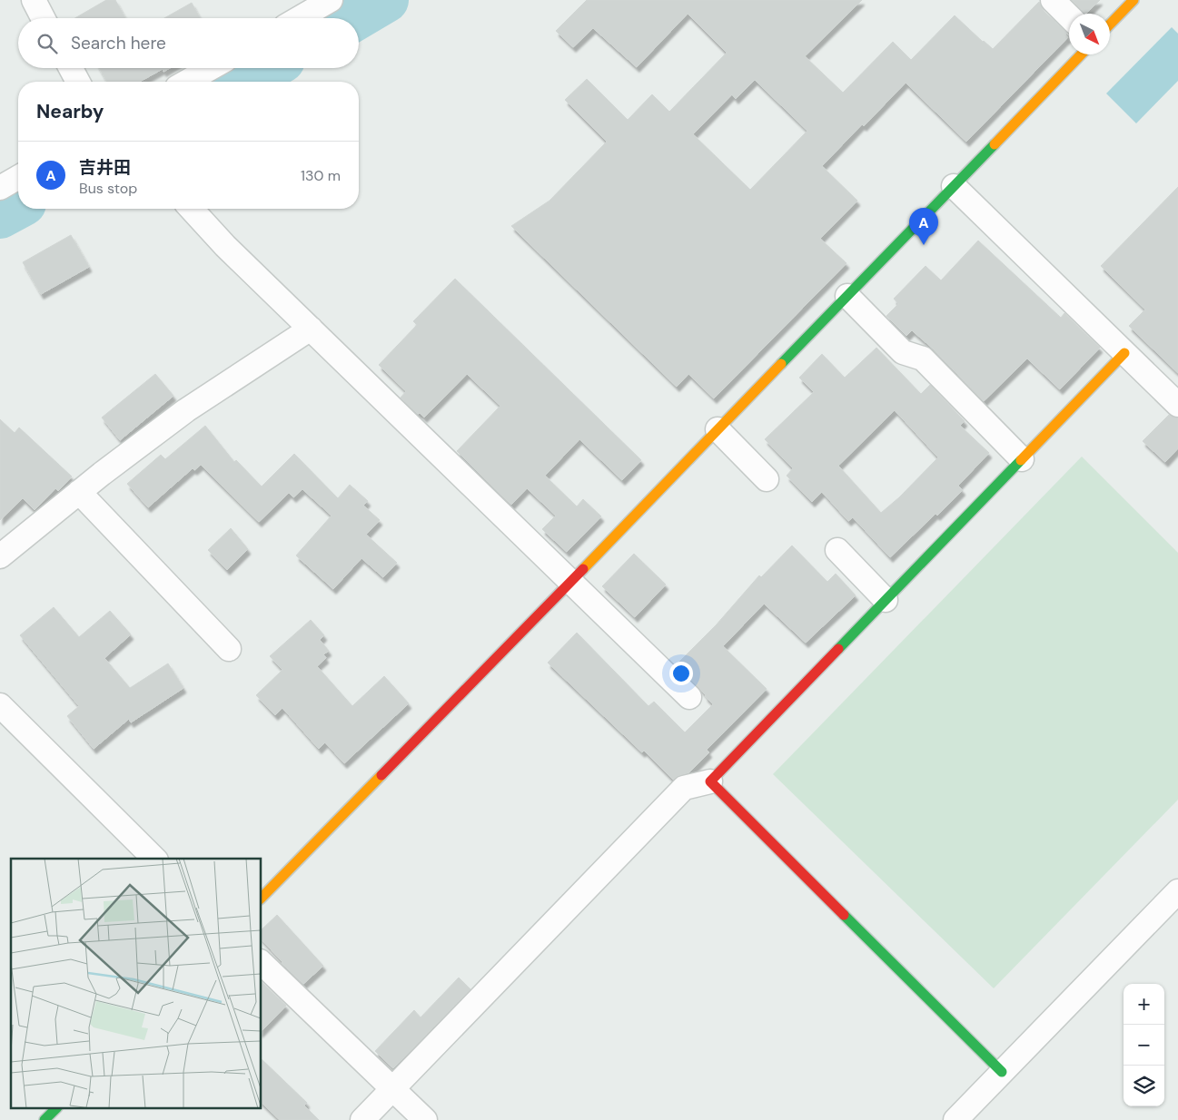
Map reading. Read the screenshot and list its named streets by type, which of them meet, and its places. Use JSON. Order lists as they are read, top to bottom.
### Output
{
  "north": "bottom right",
  "page": {
    "search": "Search here",
    "heading": "Nearby",
    "list": [
      {
        "mark": "A",
        "name": "吉井田",
        "note": "Bus stop",
        "value": "130 m"
      }
    ],
    "pins": "A",
    "map_buttons": ["+", "−"]
  }
}
